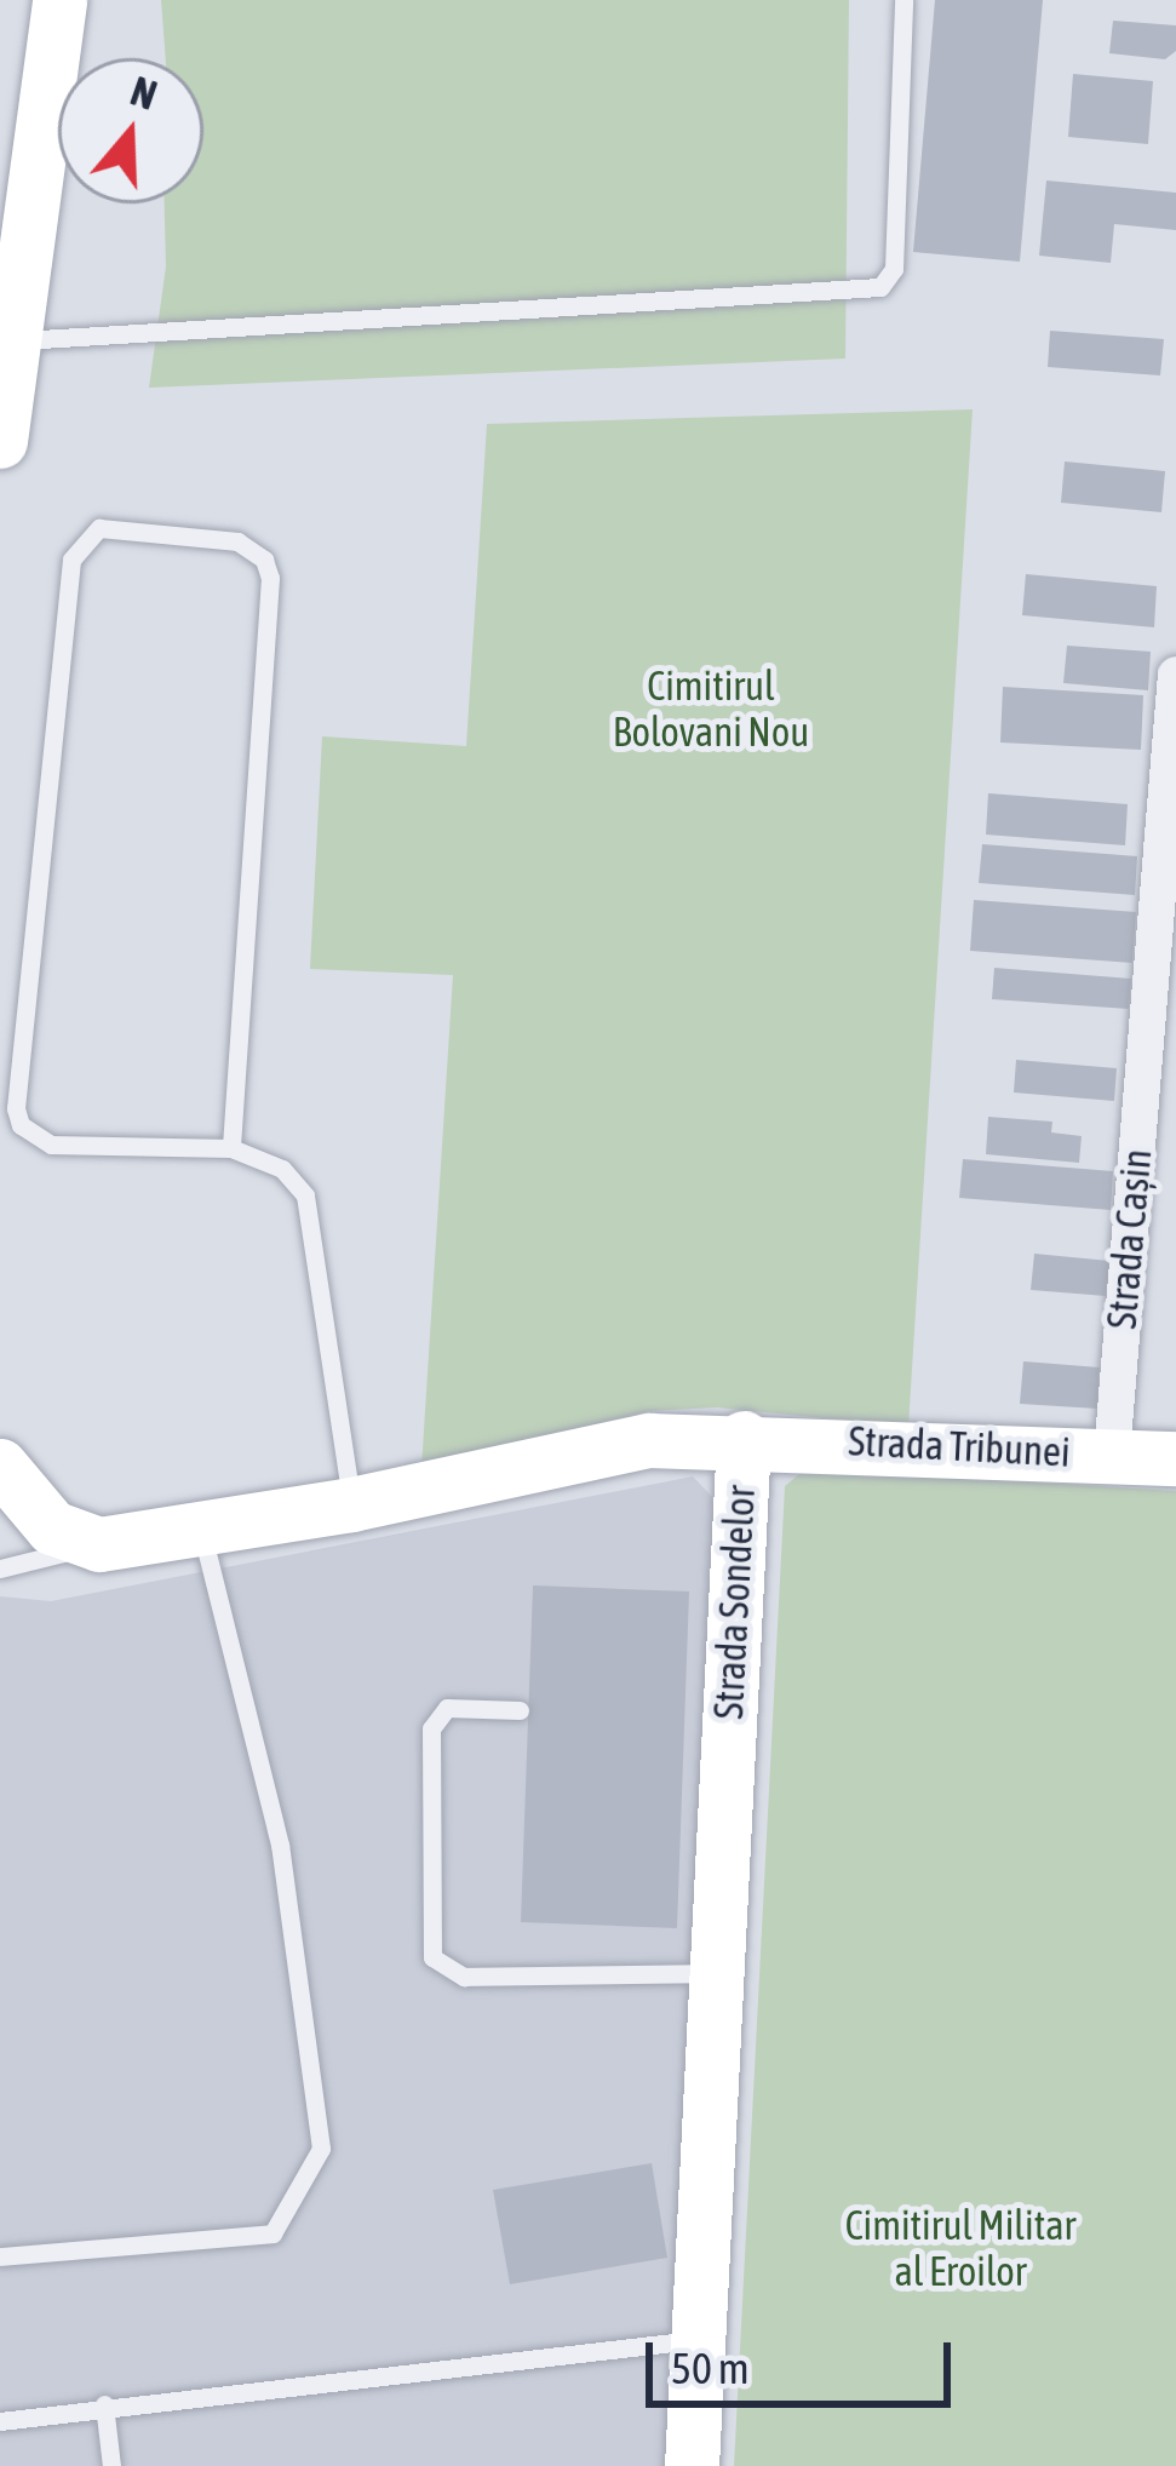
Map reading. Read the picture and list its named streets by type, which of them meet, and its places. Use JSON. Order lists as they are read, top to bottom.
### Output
{
  "streets": {
    "street": ["Strada Cașin", "Strada Tribunei", "Strada Sondelor"]
  },
  "crossings": [
    ["Strada Cașin", "Strada Tribunei"],
    ["Strada Tribunei", "Strada Sondelor"]
  ],
  "parks": ["Cimitirul Bolovani Nou", "Cimitirul Militar al Eroilor"],
  "scale_bar": "50 m",
  "north": "top"
}
